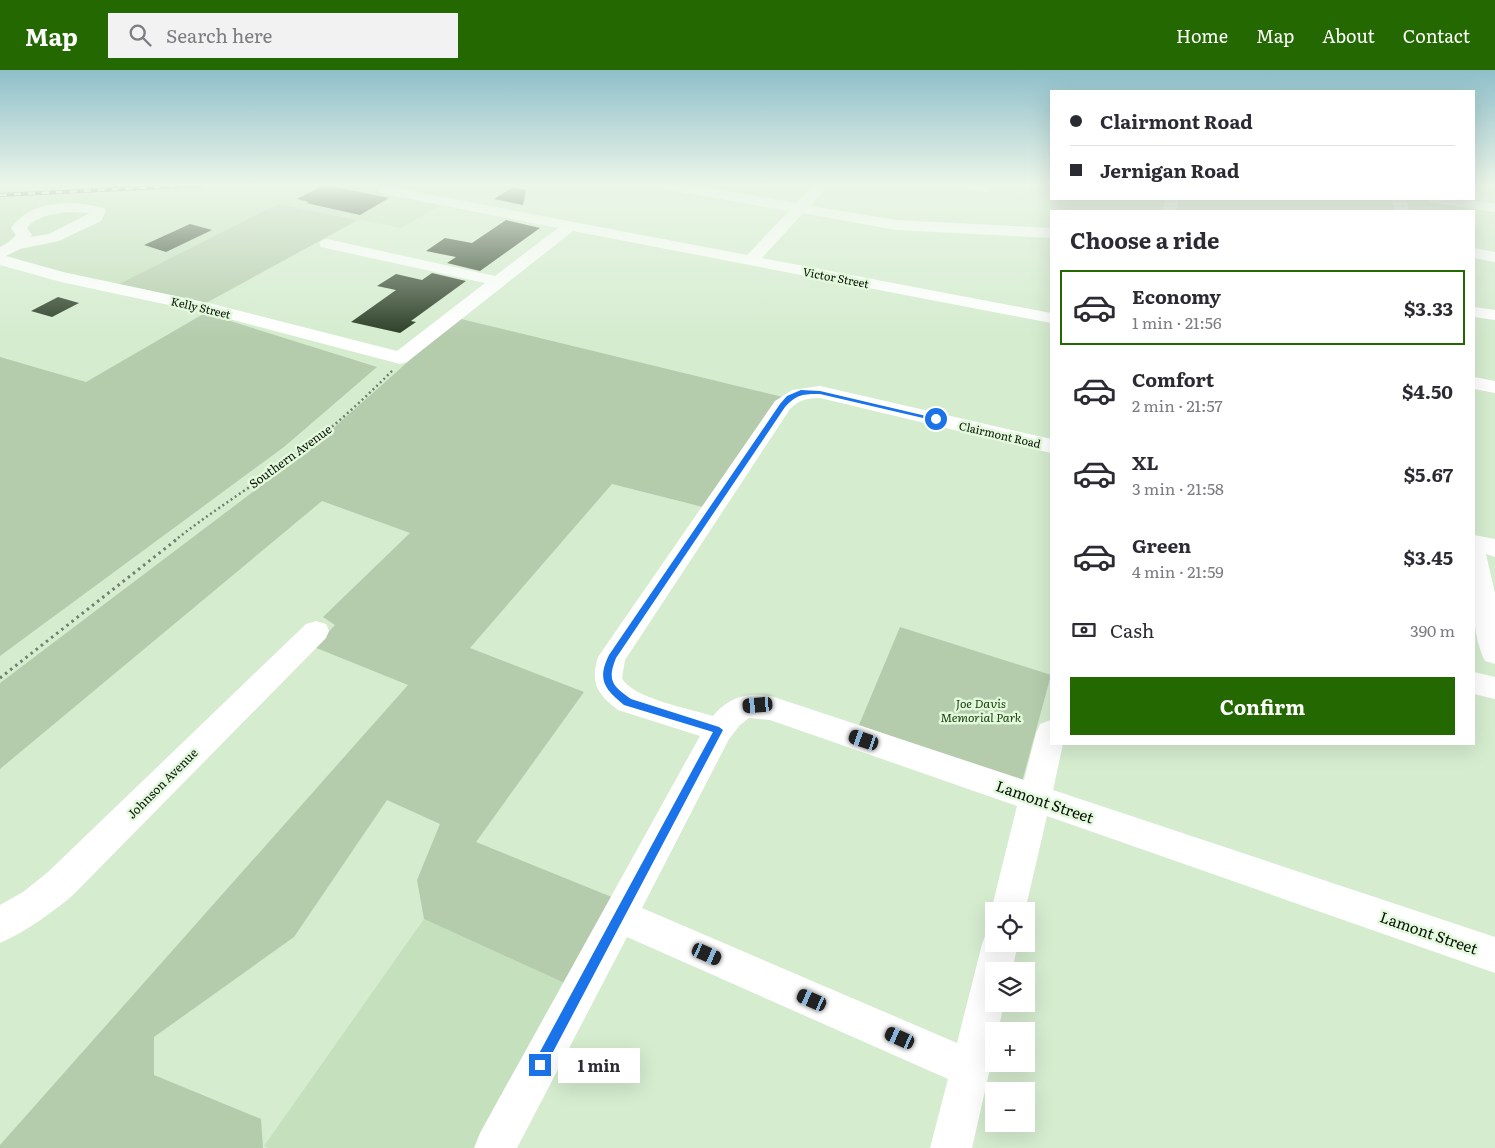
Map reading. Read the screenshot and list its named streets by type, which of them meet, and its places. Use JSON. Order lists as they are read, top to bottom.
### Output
{
  "streets": {
    "street": [
      "Victor Street",
      "Kelly Street",
      "Clairmont Road",
      "Johnson Avenue",
      "Lamont Street"
    ],
    "path": ["Southern Avenue"]
  },
  "crossings": [
    ["Kelly Street", "Southern Avenue"],
    ["Clairmont Road", "Lamont Street"]
  ],
  "parks": ["Joe Davis Memorial Park"],
  "page": {
    "header": "Map",
    "search": "Search here",
    "nav": [
      "Home",
      "Map",
      "About",
      "Contact"
    ],
    "banner": ["Clairmont Road", "Jernigan Road"],
    "heading": "Choose a ride",
    "list": [
      {
        "name": "Economy",
        "note": "1 min · 21:56",
        "value": "$3.33"
      },
      {
        "name": "Comfort",
        "note": "2 min · 21:57",
        "value": "$4.50"
      },
      {
        "name": "XL",
        "note": "3 min · 21:58",
        "value": "$5.67"
      },
      {
        "name": "Green",
        "note": "4 min · 21:59",
        "value": "$3.45"
      }
    ],
    "pay": ["Cash", "390 m"],
    "buttons": "Confirm",
    "map_buttons": ["+", "−"],
    "bubble": "1 min"
  }
}
